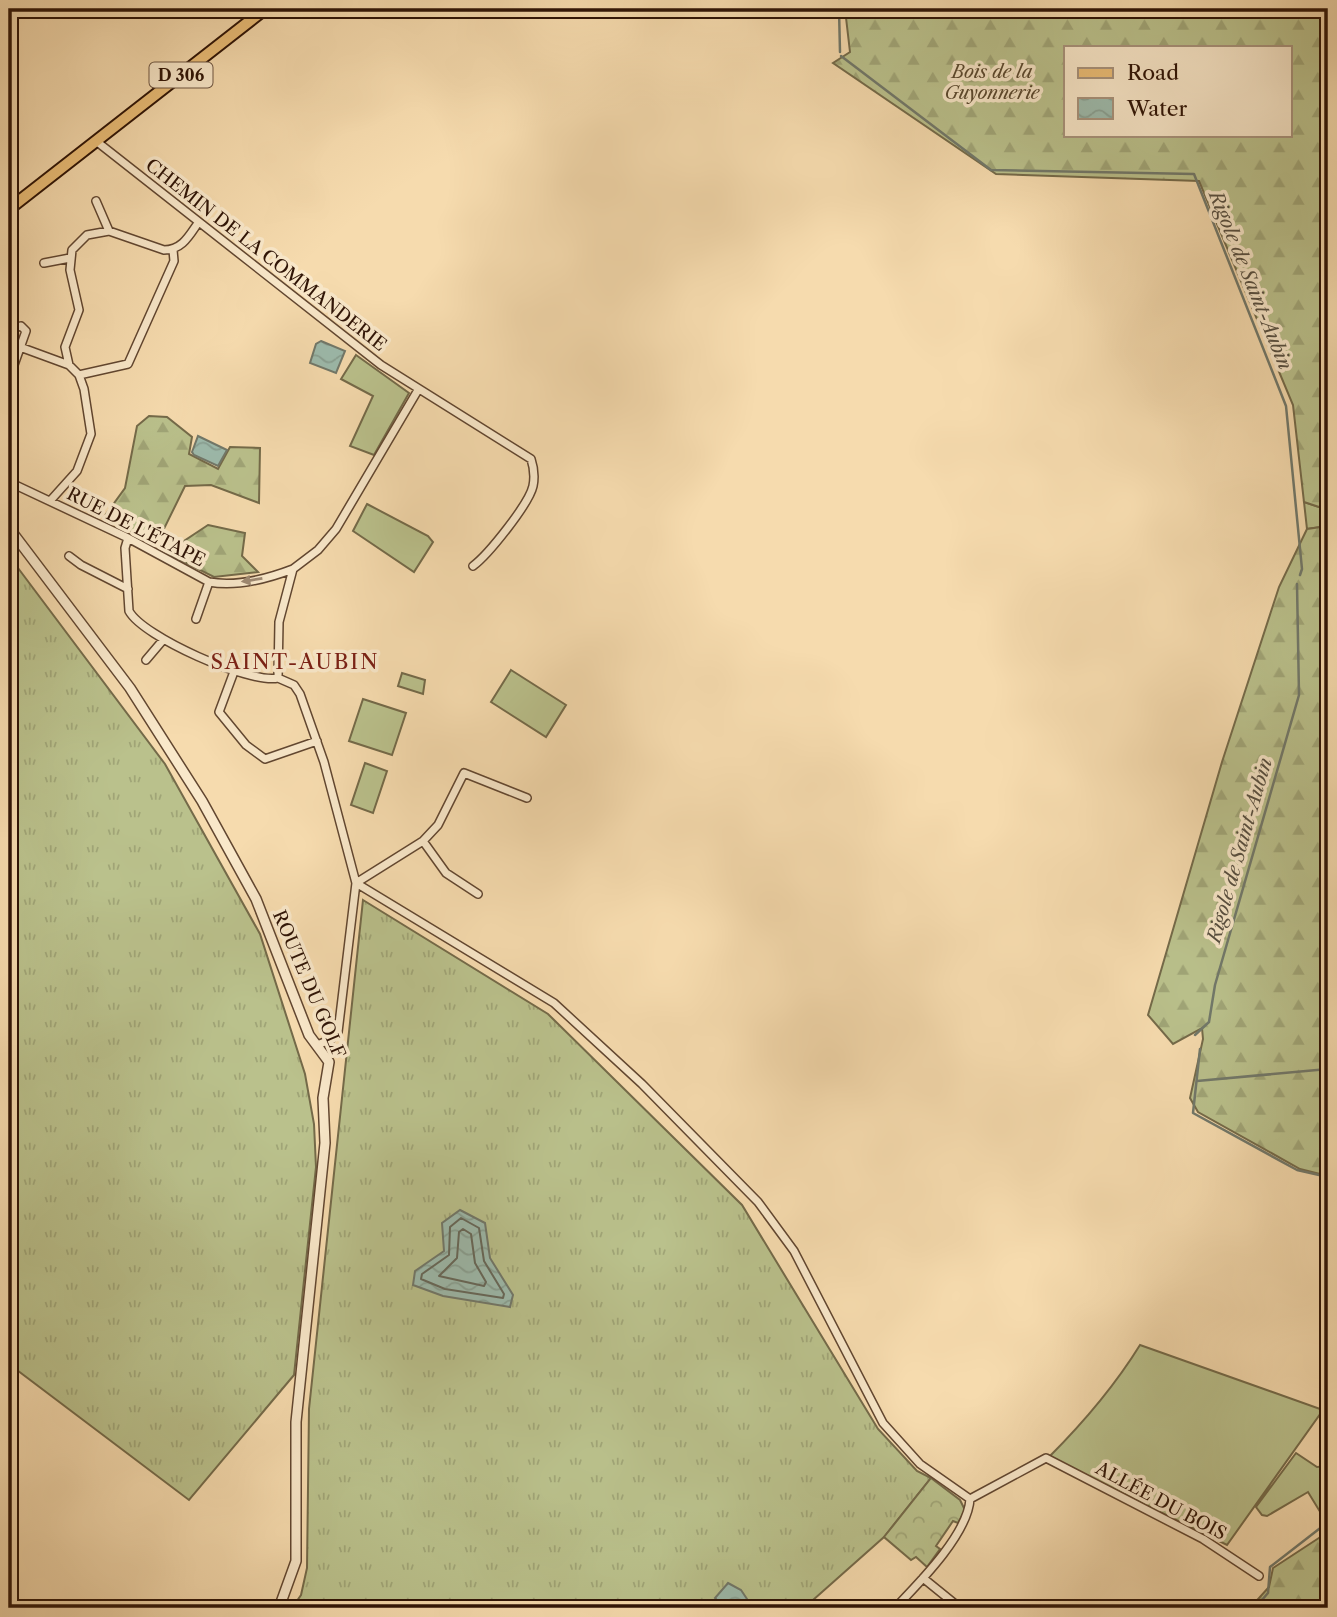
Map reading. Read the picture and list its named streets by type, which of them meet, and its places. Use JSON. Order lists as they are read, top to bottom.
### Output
{
  "streets": {
    "main road": ["D 306"],
    "street": [
      "CHEMIN DE LA COMMANDERIE",
      "RUE DE L'ÉTAPE",
      "ROUTE DU GOLF",
      "ALLÉE DU BOIS"
    ]
  },
  "crossings": [
    ["D 306", "CHEMIN DE LA COMMANDERIE"]
  ],
  "districts": ["SAINT-AUBIN"],
  "water": ["Rigole de Saint-Aubin"],
  "parks": ["Bois de la Guyonnerie"],
  "legend": ["Road", "Water"]
}
